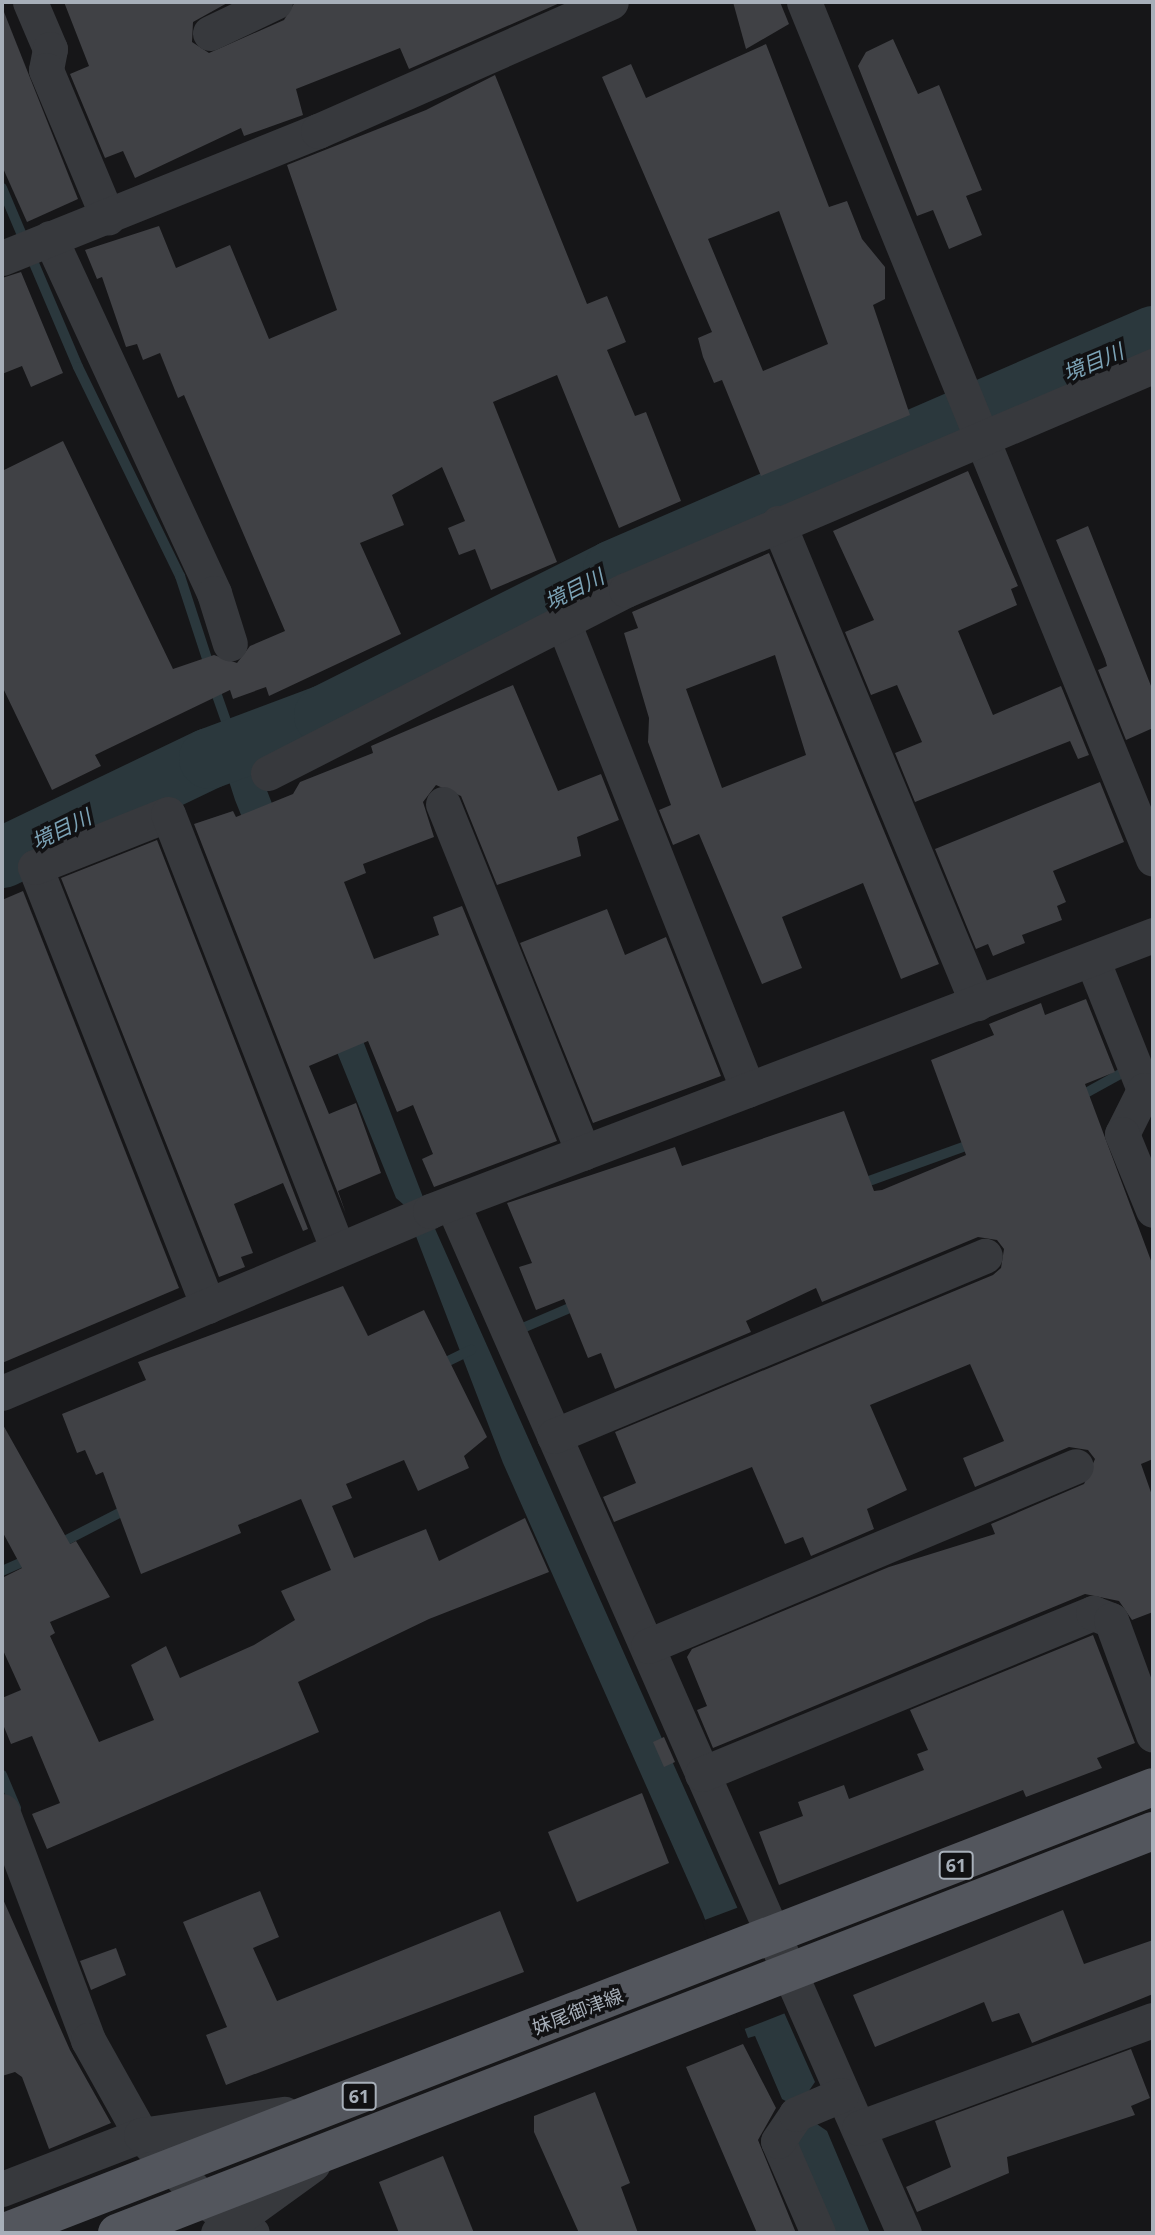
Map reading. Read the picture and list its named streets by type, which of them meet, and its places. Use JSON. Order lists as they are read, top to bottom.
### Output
{
  "streets": {
    "main road": ["61", "妹尾御津線"]
  },
  "water": ["境目川"]
}
